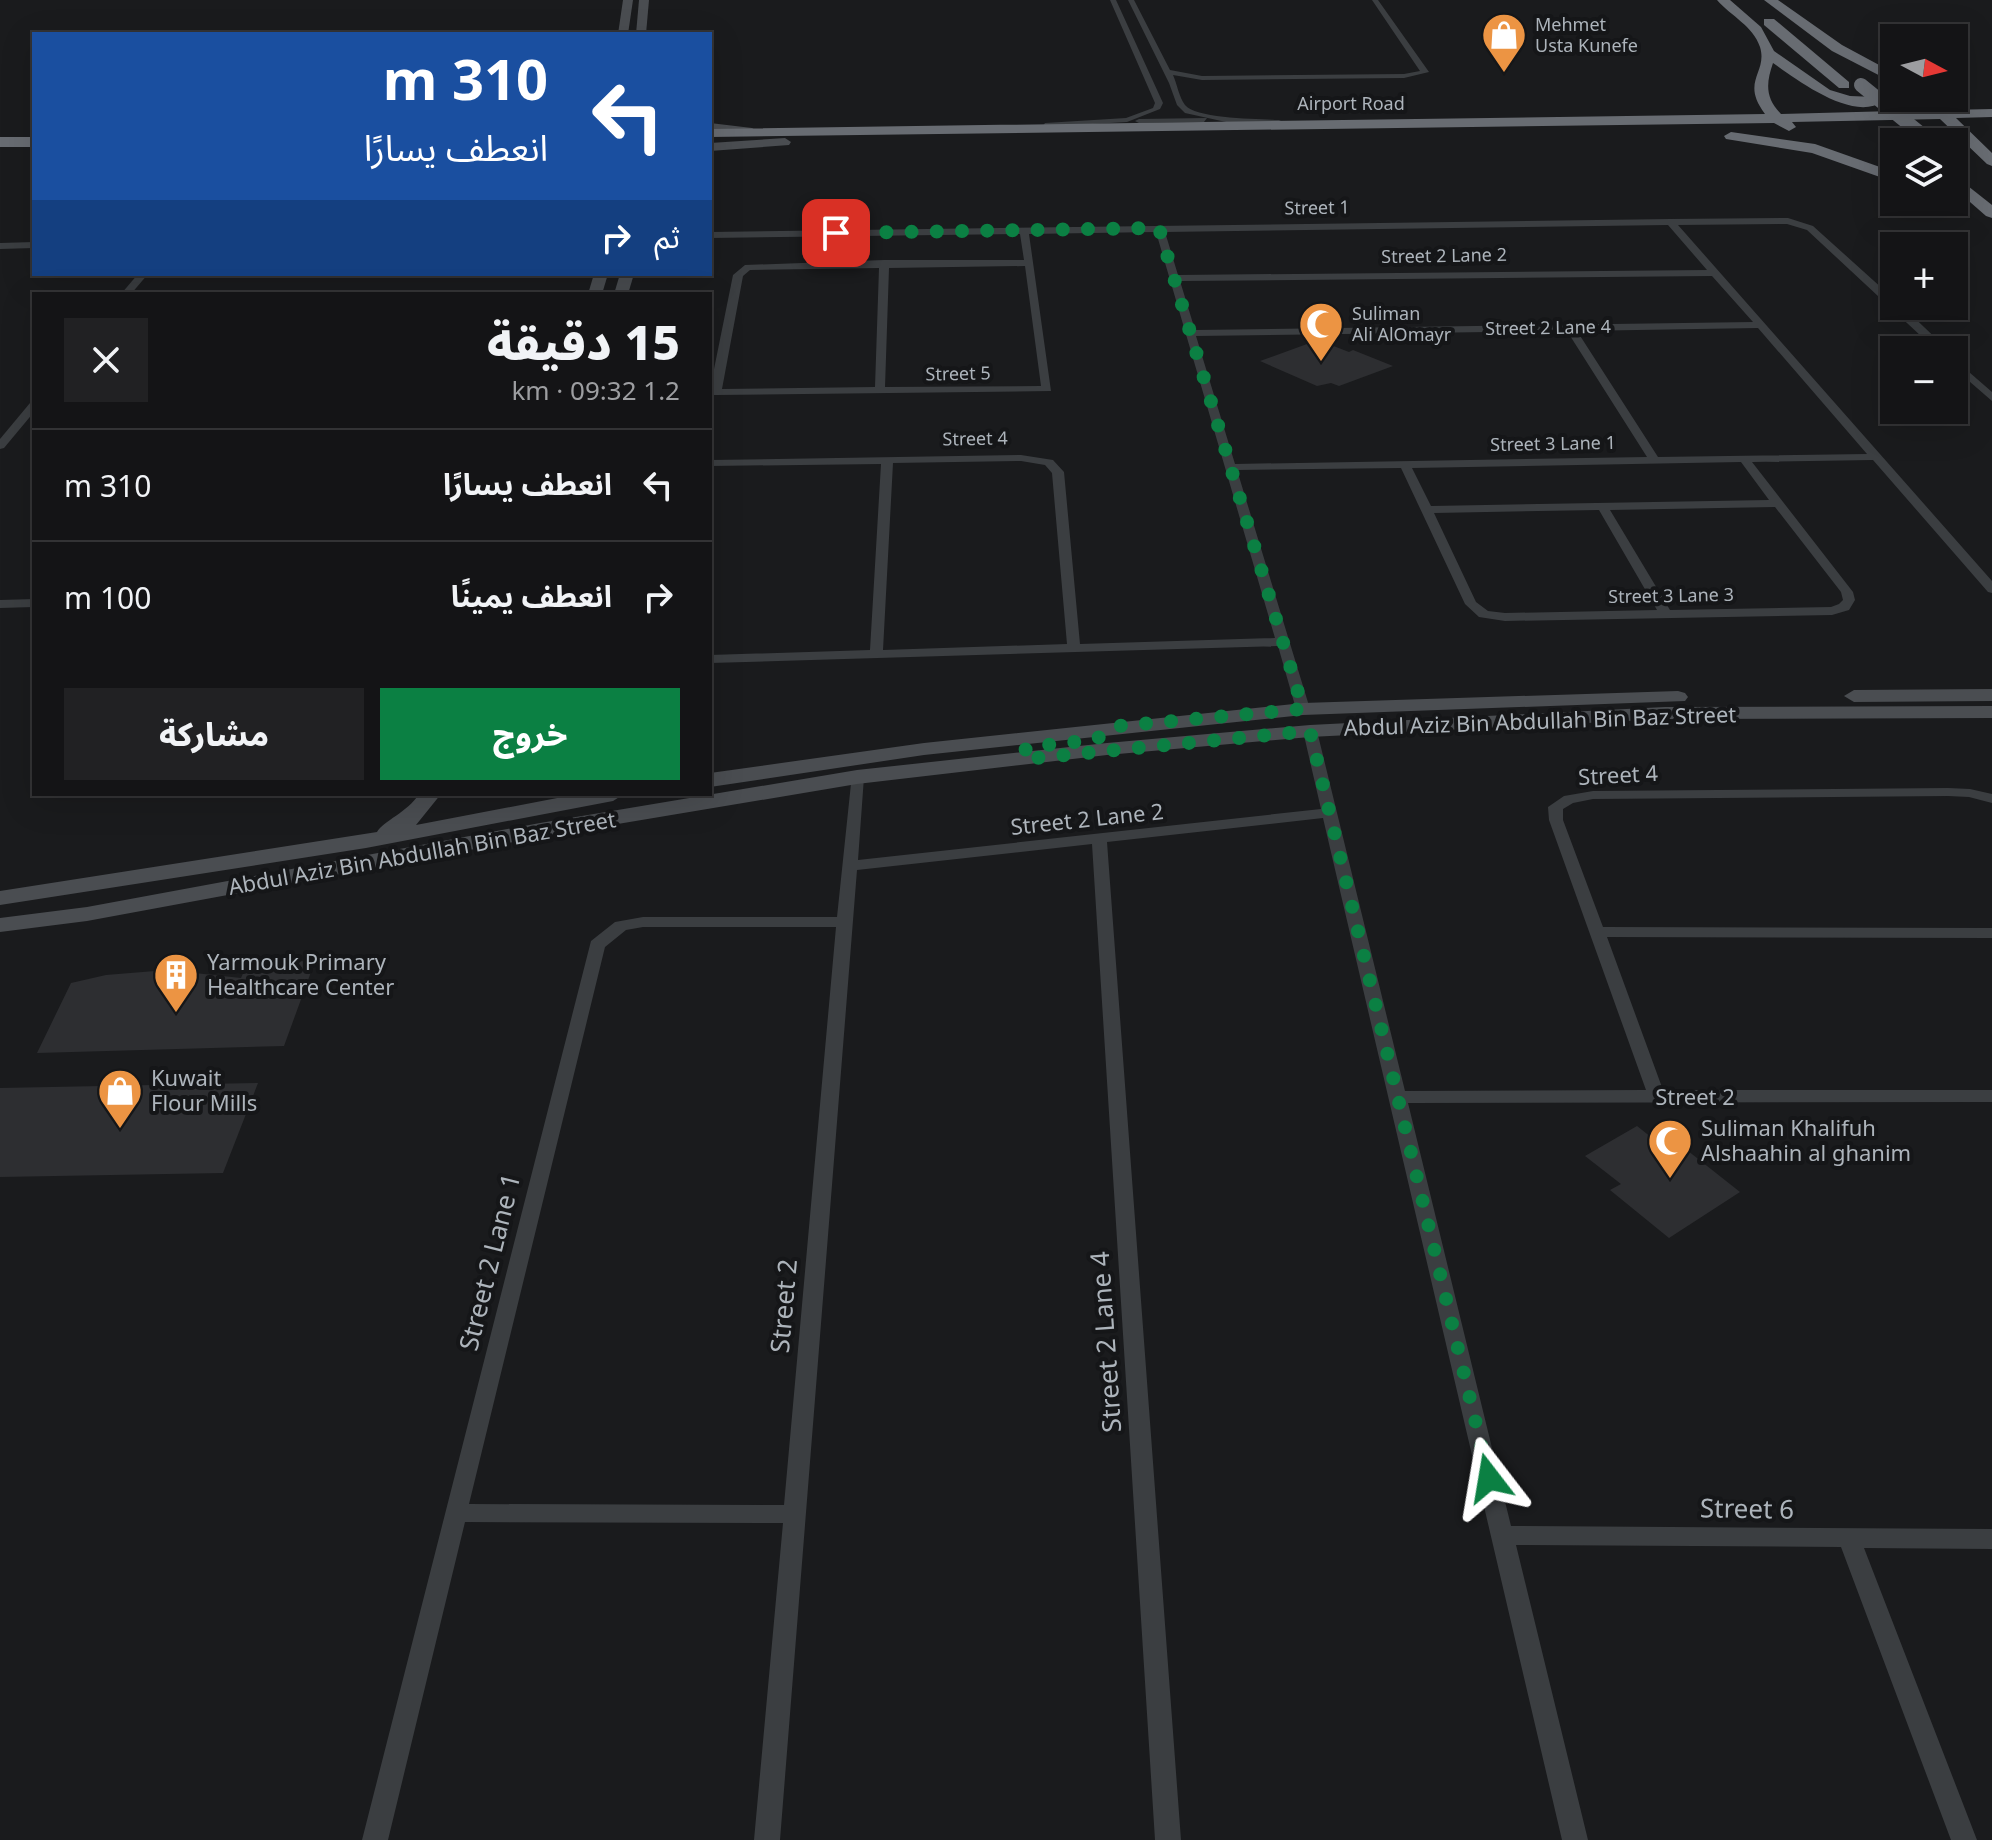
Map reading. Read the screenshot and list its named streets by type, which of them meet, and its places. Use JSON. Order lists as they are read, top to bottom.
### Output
{
  "streets": {
    "highway": ["Airport Road"],
    "street": [
      "Street 1",
      "Street 2 Lane 2",
      "Street 2 Lane 4",
      "Street 5",
      "Street 4",
      "Street 3 Lane 1",
      "Street 3 Lane 3",
      "Abdul Aziz Bin Abdullah Bin Baz Street",
      "Street 2",
      "Street 2 Lane 1",
      "Street 6"
    ]
  },
  "crossings": [
    ["Street 1", "Street 5"],
    ["Street 2 Lane 2", "Street 2 Lane 4"],
    ["Street 2 Lane 2", "Street 2"],
    ["Street 4", "Street 2"],
    ["Street 3 Lane 1", "Street 3 Lane 3"],
    ["Abdul Aziz Bin Abdullah Bin Baz Street", "Street 2"],
    ["Street 2", "Street 2 Lane 1"]
  ],
  "places": {
    "shop": ["Mehmet Usta Kunefe", "Kuwait Flour Mills"],
    "mosque": ["Suliman Ali AlOmayr", "Suliman Khalifuh Alshaahin al ghanim"],
    "building": ["Yarmouk Primary Healthcare Center"]
  },
  "north": "right",
  "page": {
    "map_buttons": ["+", "−"],
    "turn": ["310 m", "انعطف يسارًا"],
    "then": "ثم",
    "heading": ["15 دقيقة", "1.2 km · 09:32"],
    "list": [
      {
        "name": "انعطف يسارًا",
        "value": "310 m"
      },
      {
        "name": "انعطف يمينًا",
        "value": "100 m"
      }
    ],
    "buttons": ["خروج", "مشاركة"]
  }
}
